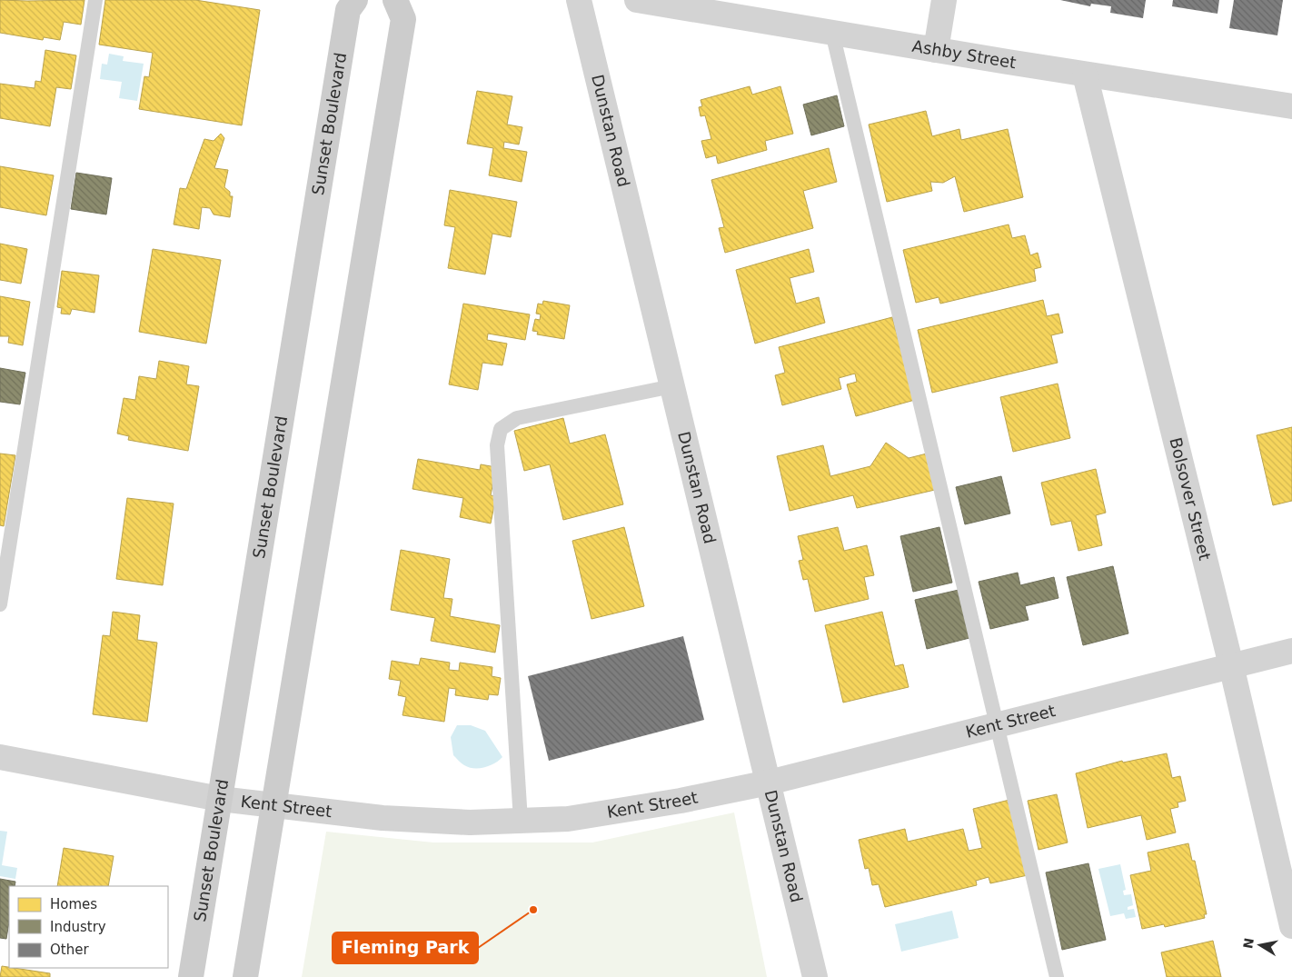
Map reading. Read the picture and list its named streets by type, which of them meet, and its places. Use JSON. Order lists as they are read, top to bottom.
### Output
{
  "streets": {
    "street": [
      "Ashby Street",
      "Sunset Boulevard",
      "Dunstan Road",
      "Bolsover Street",
      "Kent Street"
    ]
  },
  "crossings": [
    ["Ashby Street", "Bolsover Street"],
    ["Sunset Boulevard", "Kent Street"],
    ["Dunstan Road", "Kent Street"],
    ["Bolsover Street", "Kent Street"]
  ],
  "places": ["Fleming Park"],
  "legend": ["Homes", "Industry", "Other"],
  "north": "left"
}
